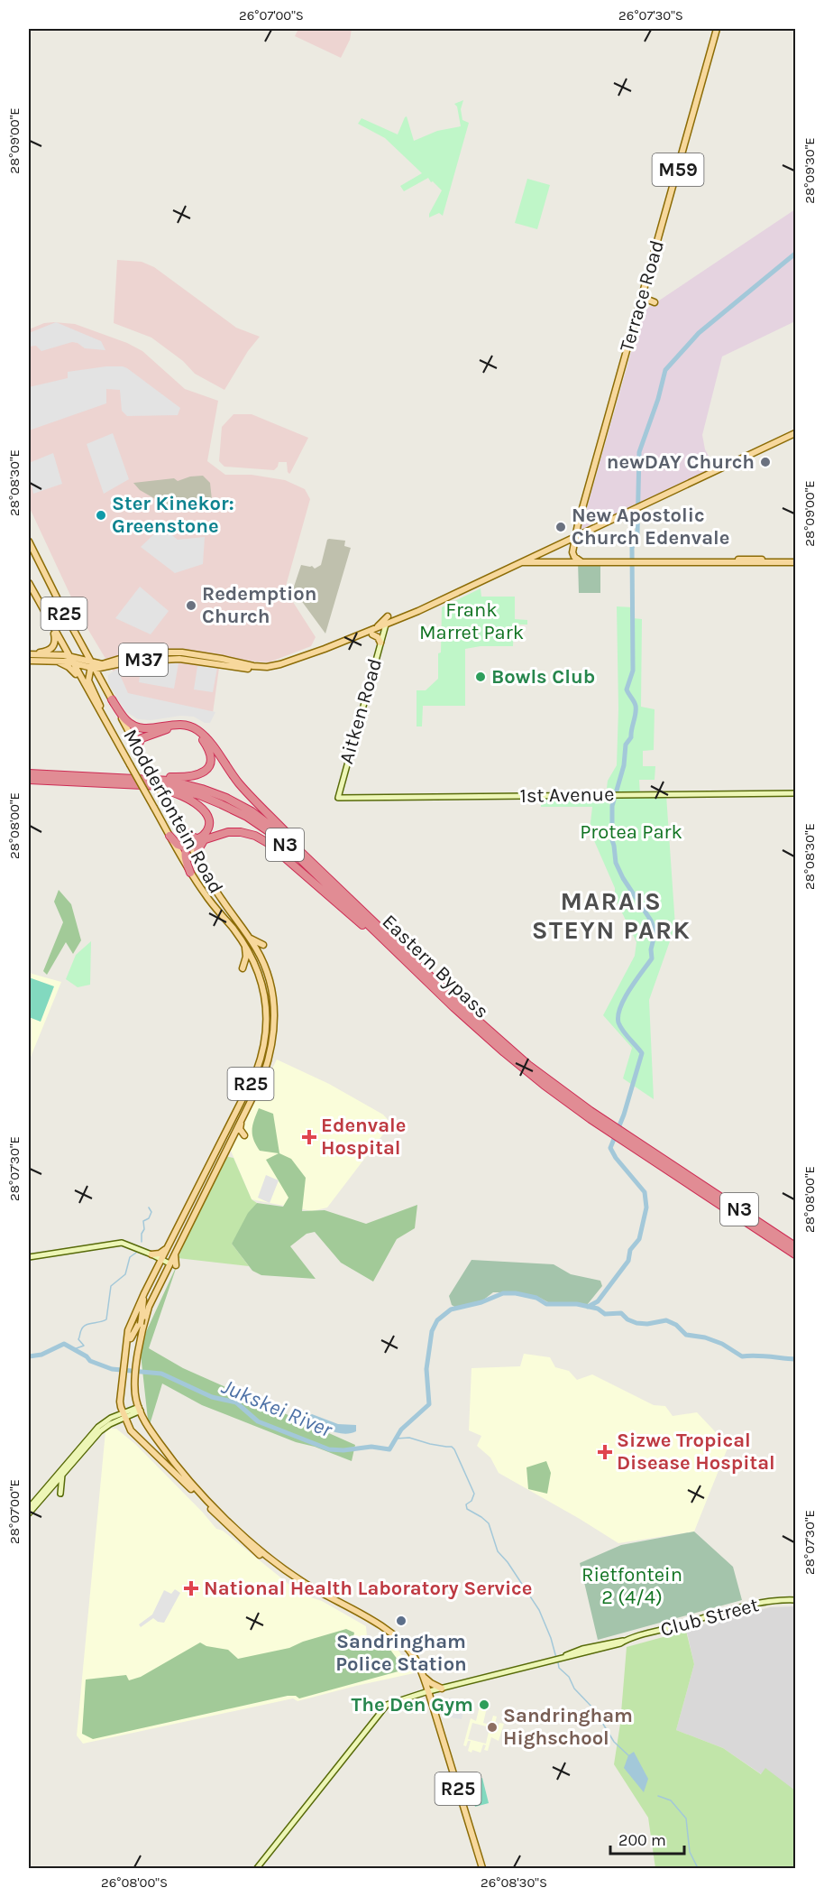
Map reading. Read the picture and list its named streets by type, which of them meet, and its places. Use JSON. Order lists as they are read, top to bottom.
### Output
{
  "streets": {
    "highway": ["N3", "Eastern Bypass"],
    "main road": [
      "M59",
      "Terrace Road",
      "R25",
      "M37",
      "Aitken Road",
      "1st Avenue",
      "Modderfontein Road",
      "Club Street"
    ]
  },
  "crossings": [
    ["Terrace Road", "M37"],
    ["R25", "Modderfontein Road"],
    ["R25", "Club Street"],
    ["M37", "Aitken Road"],
    ["M37", "Modderfontein Road"],
    ["Aitken Road", "1st Avenue"],
    ["Modderfontein Road", "Club Street"]
  ],
  "districts": ["MARAIS STEYN PARK"],
  "water": ["Jukskei River"],
  "parks": ["Frank Marret Park", "Protea Park", "Rietfontein 2 (4/4)"],
  "places": {
    "other": [
      "newDAY Church",
      "Ster Kinekor: Greenstone",
      "New Apostolic Church Edenvale",
      "Redemption Church",
      "Bowls Club",
      "Sandringham Police Station",
      "The Den Gym",
      "Sandringham Highschool"
    ],
    "health": ["Edenvale Hospital", "Sizwe Tropical Disease Hospital", "National Health Laboratory Service"]
  },
  "scale_bar": "200 m",
  "coordinates": [
    "26°07'00\"S",
    "26°07'30\"S",
    "28°09'00\"E",
    "28°09'30\"E",
    "28°08'30\"E",
    "28°08'00\"E",
    "28°07'30\"E",
    "28°07'00\"E",
    "26°08'00\"S",
    "26°08'30\"S"
  ]
}
